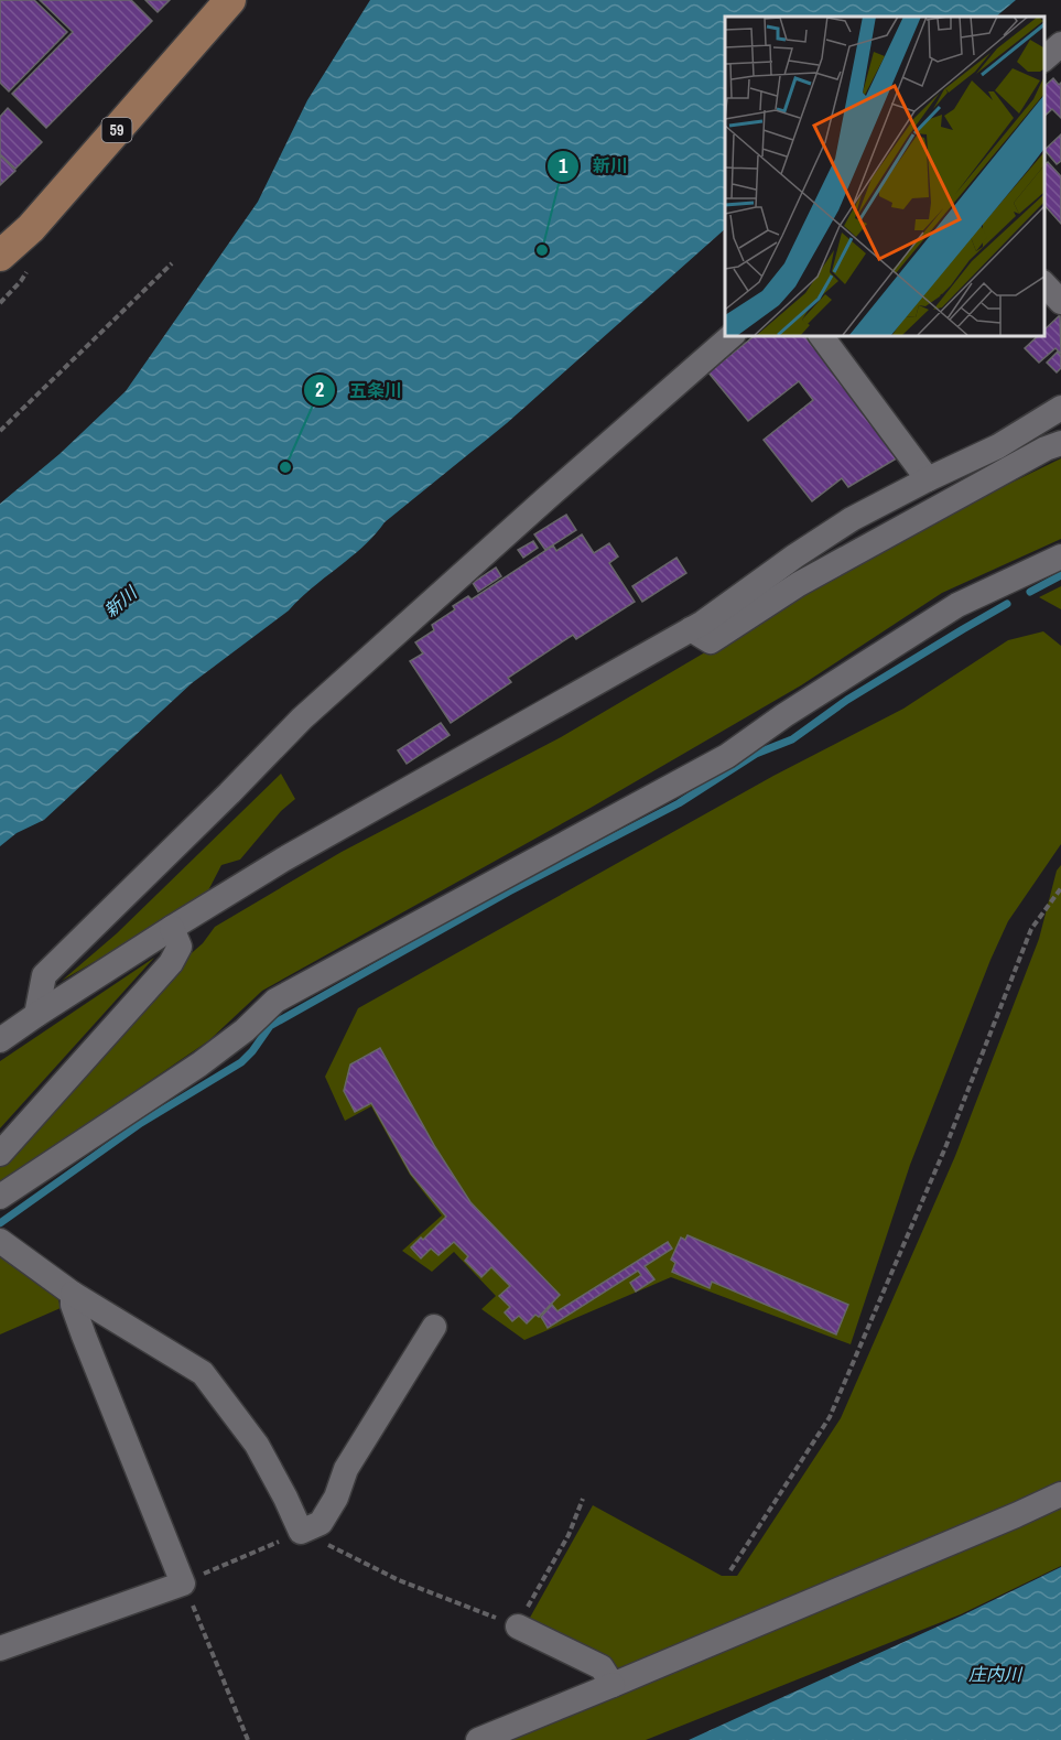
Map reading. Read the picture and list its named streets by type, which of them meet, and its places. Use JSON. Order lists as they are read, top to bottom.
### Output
{
  "streets": {
    "main road": ["59"]
  },
  "water": ["新川", "庄内川"],
  "places": ["新川", "五条川"]
}
